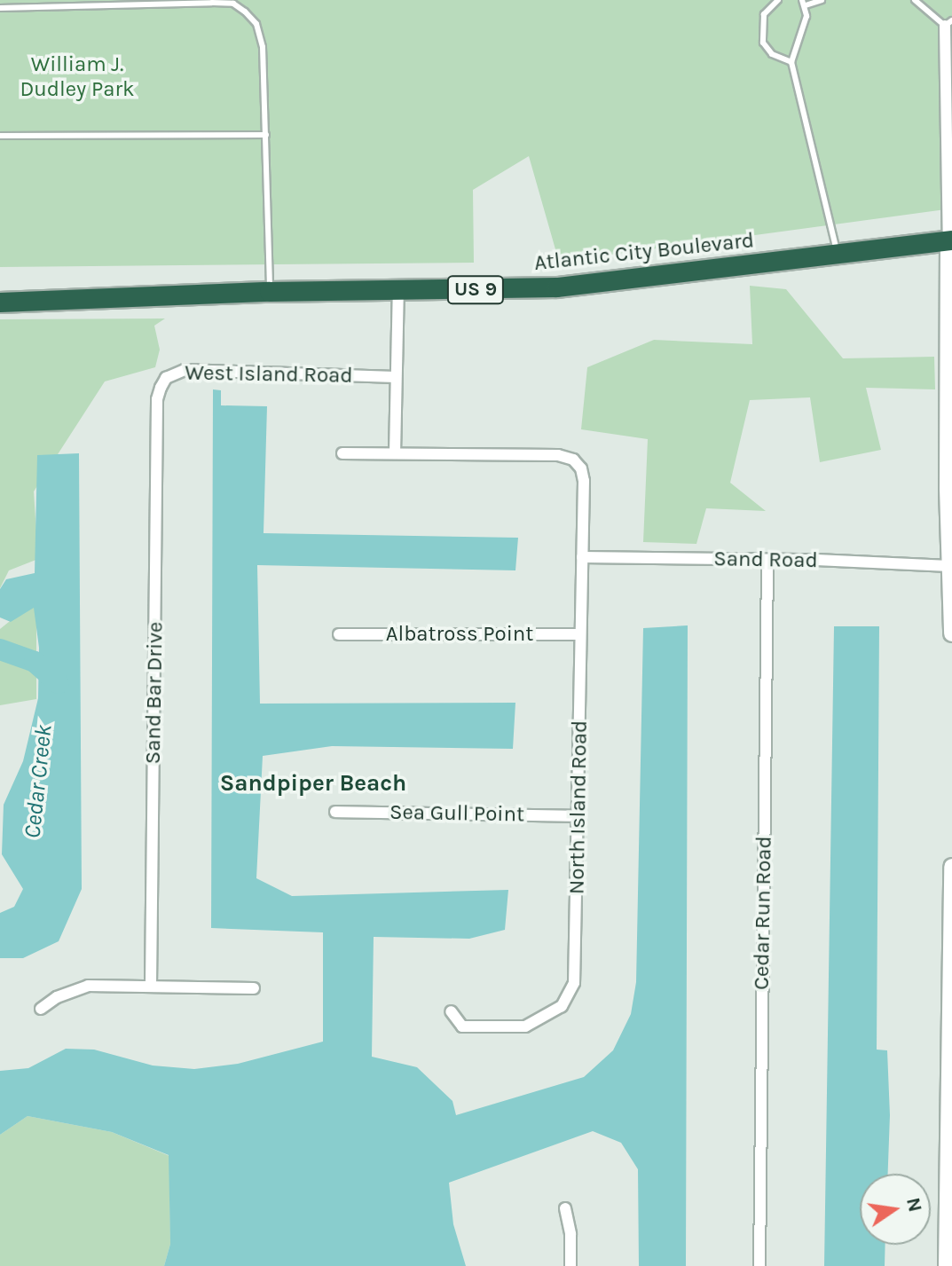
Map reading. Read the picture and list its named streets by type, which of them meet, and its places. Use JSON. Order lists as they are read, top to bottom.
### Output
{
  "streets": {
    "highway": ["Atlantic City Boulevard", "US 9"],
    "street": [
      "West Island Road",
      "Sand Road",
      "Albatross Point",
      "Sand Bar Drive",
      "North Island Road",
      "Sea Gull Point",
      "Cedar Run Road"
    ]
  },
  "crossings": [
    ["West Island Road", "Sand Bar Drive"],
    ["Sand Road", "North Island Road"],
    ["Sand Road", "Cedar Run Road"],
    ["Albatross Point", "North Island Road"],
    ["North Island Road", "Sea Gull Point"]
  ],
  "districts": ["Sandpiper Beach"],
  "water": ["Cedar Creek"],
  "parks": ["William J. Dudley Park"],
  "north": "right"
}
